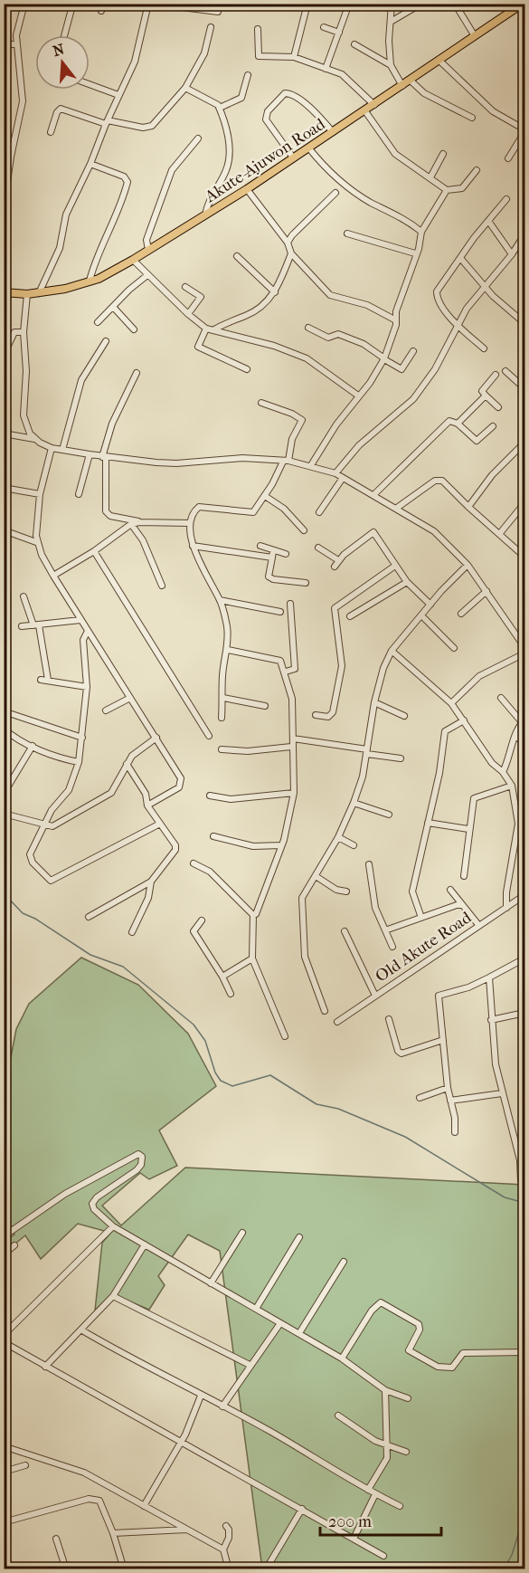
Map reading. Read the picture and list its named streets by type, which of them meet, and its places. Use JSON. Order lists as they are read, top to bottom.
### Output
{
  "streets": {
    "main road": ["Akute-Ajuwon Road"],
    "street": ["Old Akute Road"]
  },
  "scale_bar": "200 m",
  "north": "top"
}
